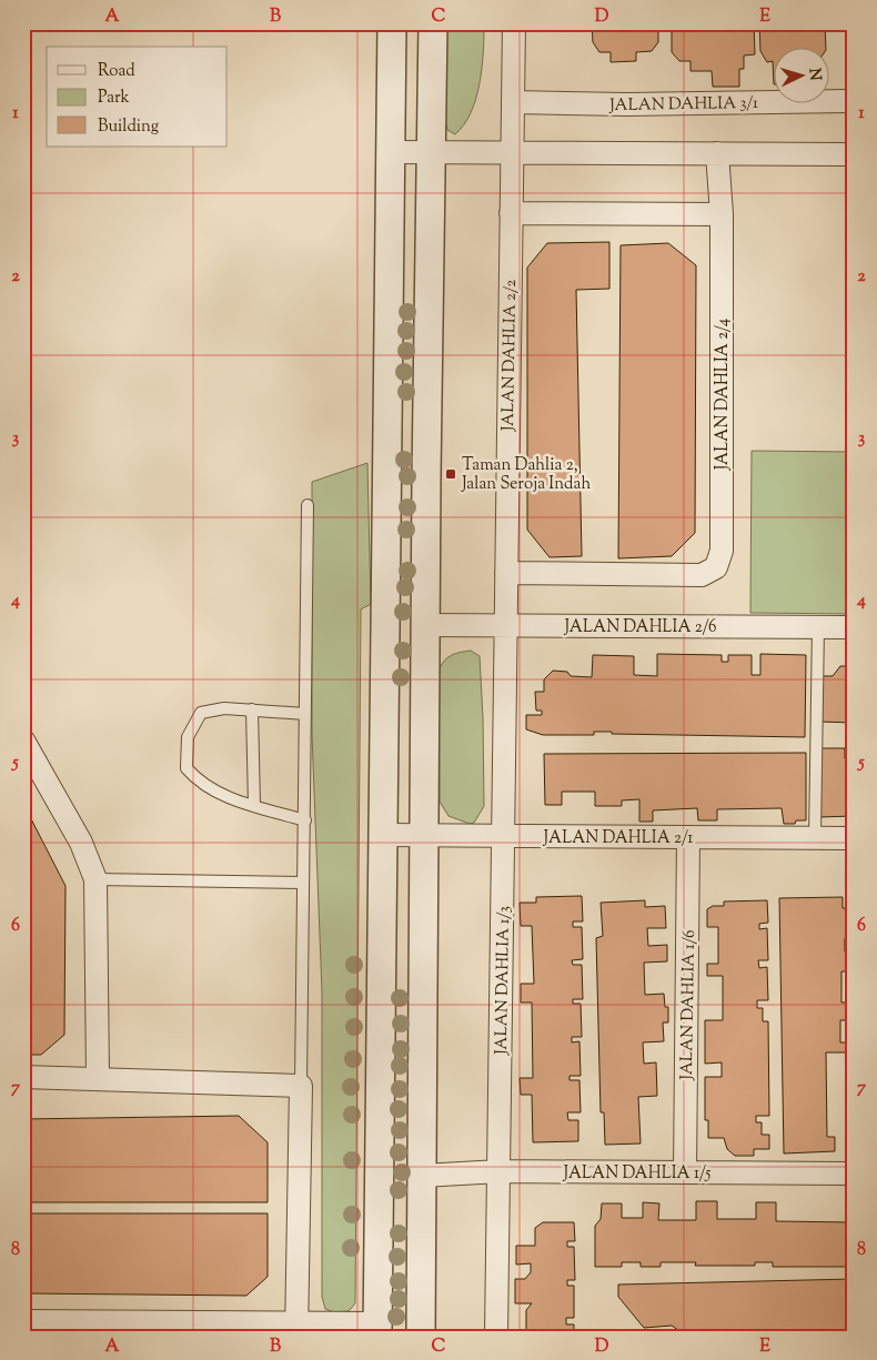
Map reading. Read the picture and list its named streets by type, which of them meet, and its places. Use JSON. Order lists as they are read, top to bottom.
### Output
{
  "streets": {
    "street": [
      "JALAN DAHLIA 3/1",
      "JALAN DAHLIA 2/2",
      "JALAN DAHLIA 2/4",
      "JALAN DAHLIA 2/6",
      "JALAN DAHLIA 2/1",
      "JALAN DAHLIA 1/3",
      "JALAN DAHLIA 1/6",
      "JALAN DAHLIA 1/5"
    ]
  },
  "crossings": [
    ["JALAN DAHLIA 3/1", "JALAN DAHLIA 2/2"],
    ["JALAN DAHLIA 2/2", "JALAN DAHLIA 2/4"],
    ["JALAN DAHLIA 2/2", "JALAN DAHLIA 2/6"],
    ["JALAN DAHLIA 2/2", "JALAN DAHLIA 1/3"],
    ["JALAN DAHLIA 2/6", "JALAN DAHLIA 1/3"],
    ["JALAN DAHLIA 2/1", "JALAN DAHLIA 1/3"],
    ["JALAN DAHLIA 2/1", "JALAN DAHLIA 1/6"],
    ["JALAN DAHLIA 1/3", "JALAN DAHLIA 1/5"],
    ["JALAN DAHLIA 1/6", "JALAN DAHLIA 1/5"]
  ],
  "places": {
    "transit": ["Taman Dahlia 2, Jalan Seroja Indah"]
  },
  "legend": ["Road", "Park", "Building"],
  "north": "right",
  "grid": {
    "columns": [
      "A",
      "B",
      "C",
      "D",
      "E"
    ],
    "rows": [
      "1",
      "2",
      "3",
      "4",
      "5",
      "6",
      "7",
      "8"
    ]
  }
}
